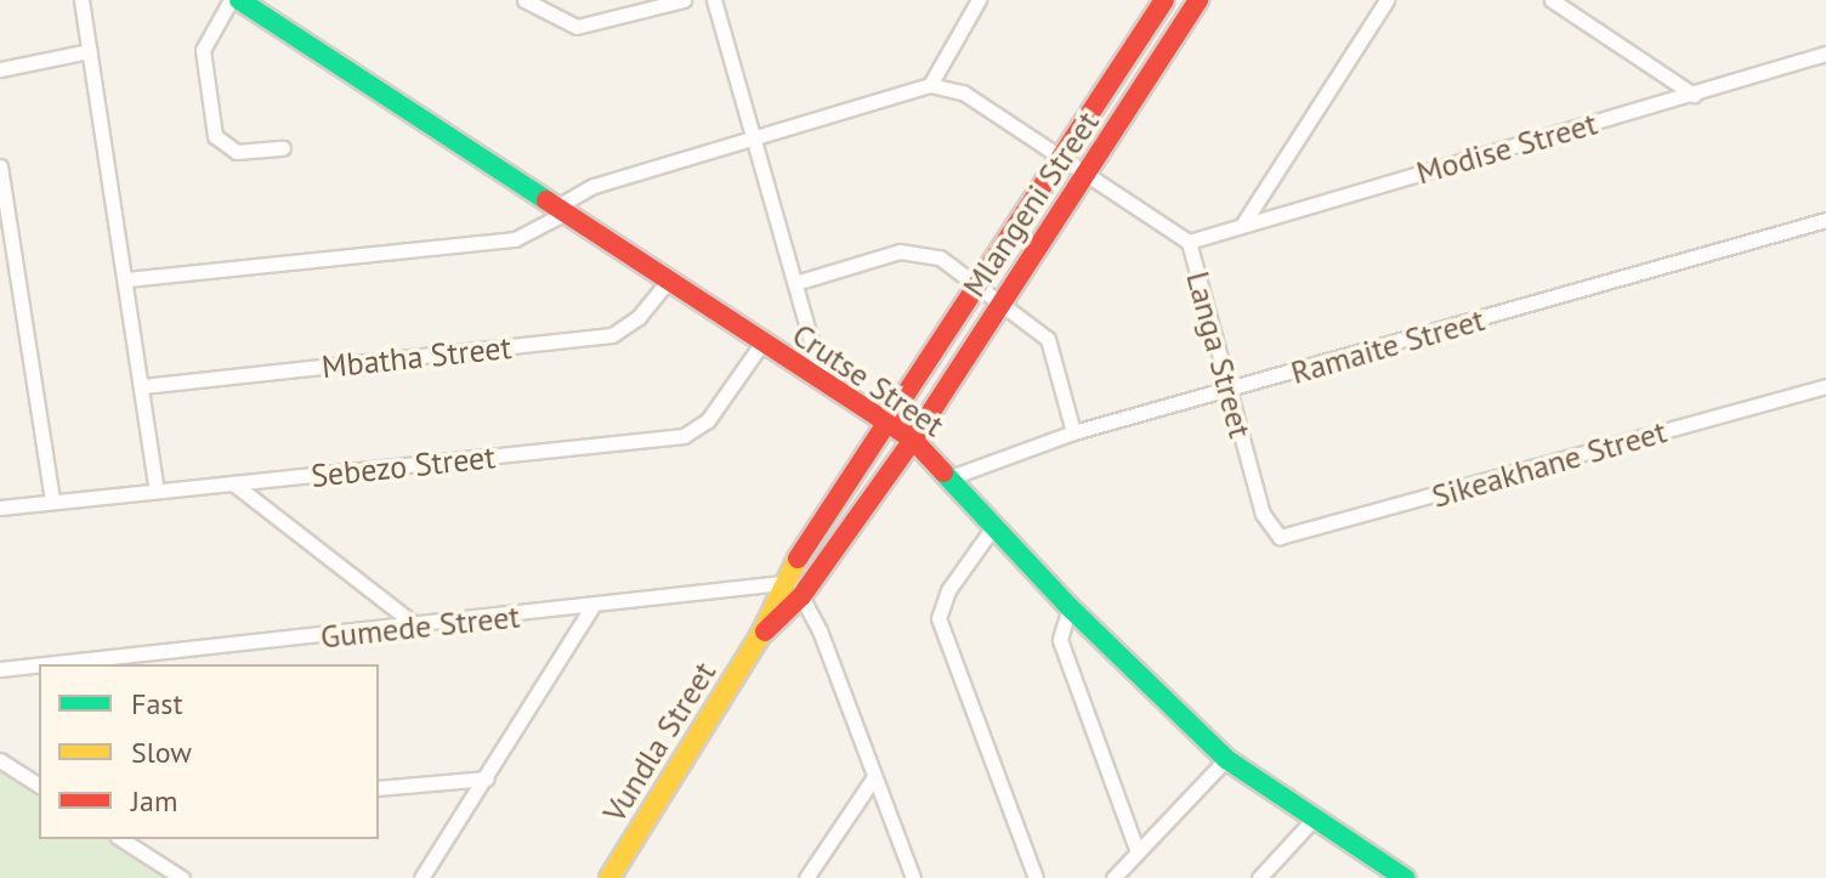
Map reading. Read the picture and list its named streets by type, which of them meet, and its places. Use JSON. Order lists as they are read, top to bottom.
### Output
{
  "streets": {
    "street": [
      "Modise Street",
      "Mlangeni Street",
      "Ramaite Street",
      "Langa Street",
      "Mbatha Street",
      "Crutse Street",
      "Sikeakhane Street",
      "Sebezo Street",
      "Gumede Street",
      "Vundla Street"
    ]
  },
  "crossings": [
    ["Modise Street", "Langa Street"],
    ["Mlangeni Street", "Langa Street"],
    ["Mlangeni Street", "Crutse Street"],
    ["Mlangeni Street", "Vundla Street"],
    ["Ramaite Street", "Langa Street"],
    ["Ramaite Street", "Crutse Street"],
    ["Langa Street", "Sikeakhane Street"],
    ["Mbatha Street", "Crutse Street"],
    ["Crutse Street", "Sebezo Street"],
    ["Crutse Street", "Vundla Street"],
    ["Gumede Street", "Vundla Street"]
  ],
  "legend": ["Fast", "Slow", "Jam"]
}
